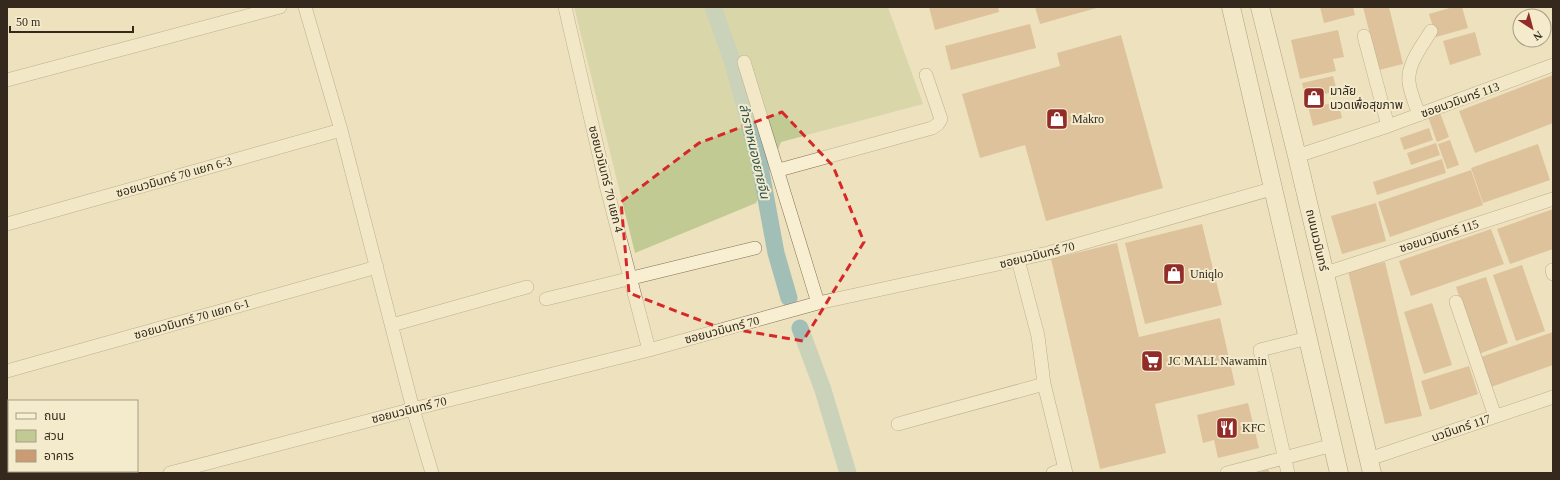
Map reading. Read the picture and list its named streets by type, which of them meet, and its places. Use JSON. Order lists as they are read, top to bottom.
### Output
{
  "streets": {
    "main road": ["ถนนนวมินทร์"],
    "street": [
      "ซอยนวมินทร์ 113",
      "ซอยนวมินทร์ 70 แยก 6-3",
      "ซอยนวมินทร์ 70 แยก 4",
      "ซอยนวมินทร์ 115",
      "ซอยนวมินทร์ 70",
      "ซอยนวมินทร์ 70 แยก 6-1",
      "นวมินทร์ 117"
    ]
  },
  "crossings": [
    ["ซอยนวมินทร์ 113", "ถนนนวมินทร์"],
    ["ซอยนวมินทร์ 70 แยก 4", "ซอยนวมินทร์ 70"],
    ["ซอยนวมินทร์ 115", "ถนนนวมินทร์"],
    ["ถนนนวมินทร์", "นวมินทร์ 117"]
  ],
  "water": ["ลำรางหนองยายจีน"],
  "places": {
    "shop": ["มาลัย นวดเพื่อสุขภาพ", "Makro", "Uniqlo"],
    "supermarket": ["JC MALL Nawamin"],
    "restaurant": ["KFC"]
  },
  "legend": ["ถนน", "สวน", "อาคาร"],
  "scale_bar": "50 m",
  "north": "bottom right"
}
